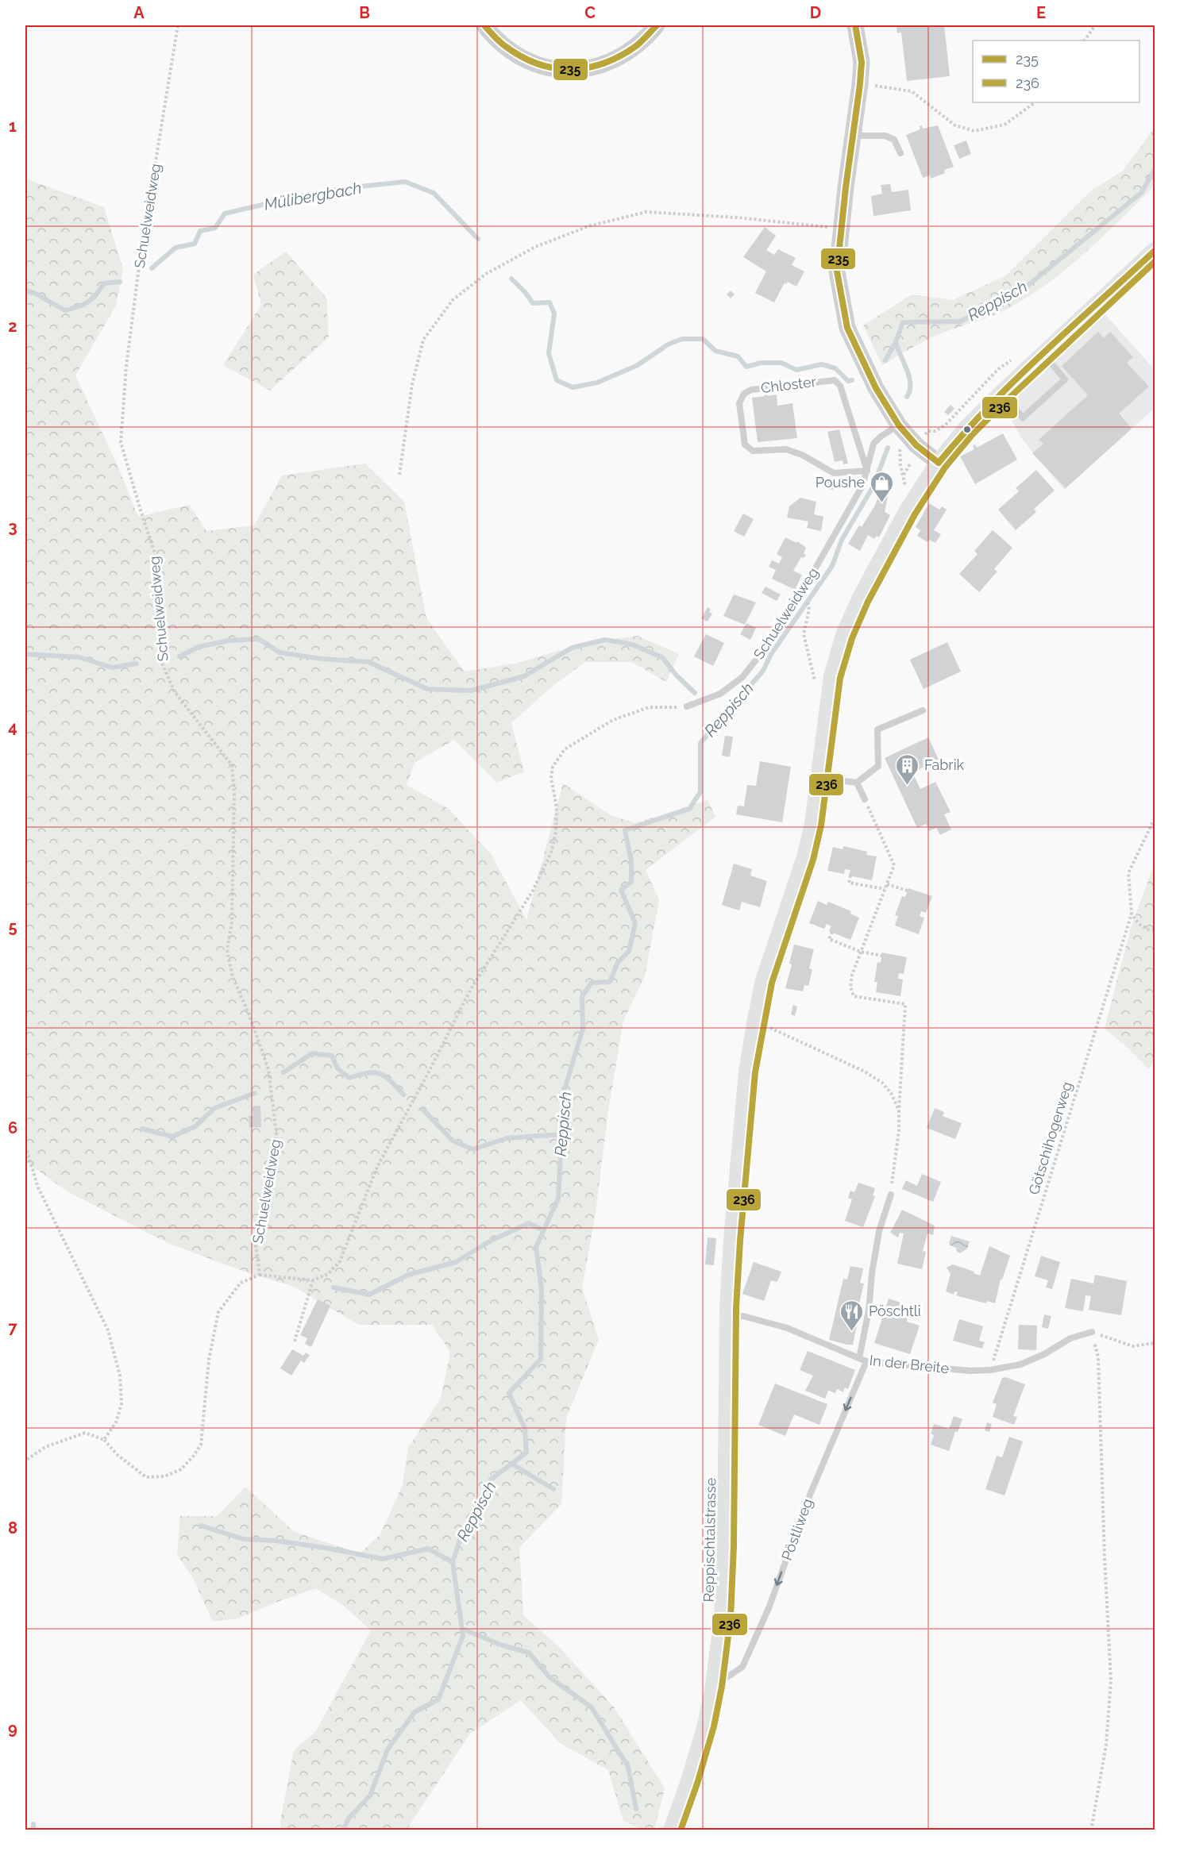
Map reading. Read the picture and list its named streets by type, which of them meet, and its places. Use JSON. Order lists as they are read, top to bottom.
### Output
{
  "streets": {
    "main road": ["Reppischtalstrasse"],
    "lane": [
      "Schuelweidweg",
      "Chloster",
      "In der Breite",
      "Pöstliweg"
    ],
    "path": ["Götschihogerweg"]
  },
  "crossings": [
    ["Schuelweidweg", "Chloster"],
    ["Götschihogerweg", "In der Breite"],
    ["In der Breite", "Pöstliweg"],
    ["In der Breite", "Reppischtalstrasse"],
    ["Pöstliweg", "Reppischtalstrasse"]
  ],
  "one_way": ["Pöstliweg"],
  "water": ["Mülibergbach", "Reppisch"],
  "places": {
    "shop": ["Poushe"],
    "building": ["Fabrik"],
    "restaurant": ["Pöschtli"]
  },
  "lines": ["transit line 235", "transit line 236"],
  "legend": ["235", "236"],
  "grid": {
    "columns": [
      "A",
      "B",
      "C",
      "D",
      "E"
    ],
    "rows": [
      "1",
      "2",
      "3",
      "4",
      "5",
      "6",
      "7",
      "8",
      "9"
    ]
  }
}
